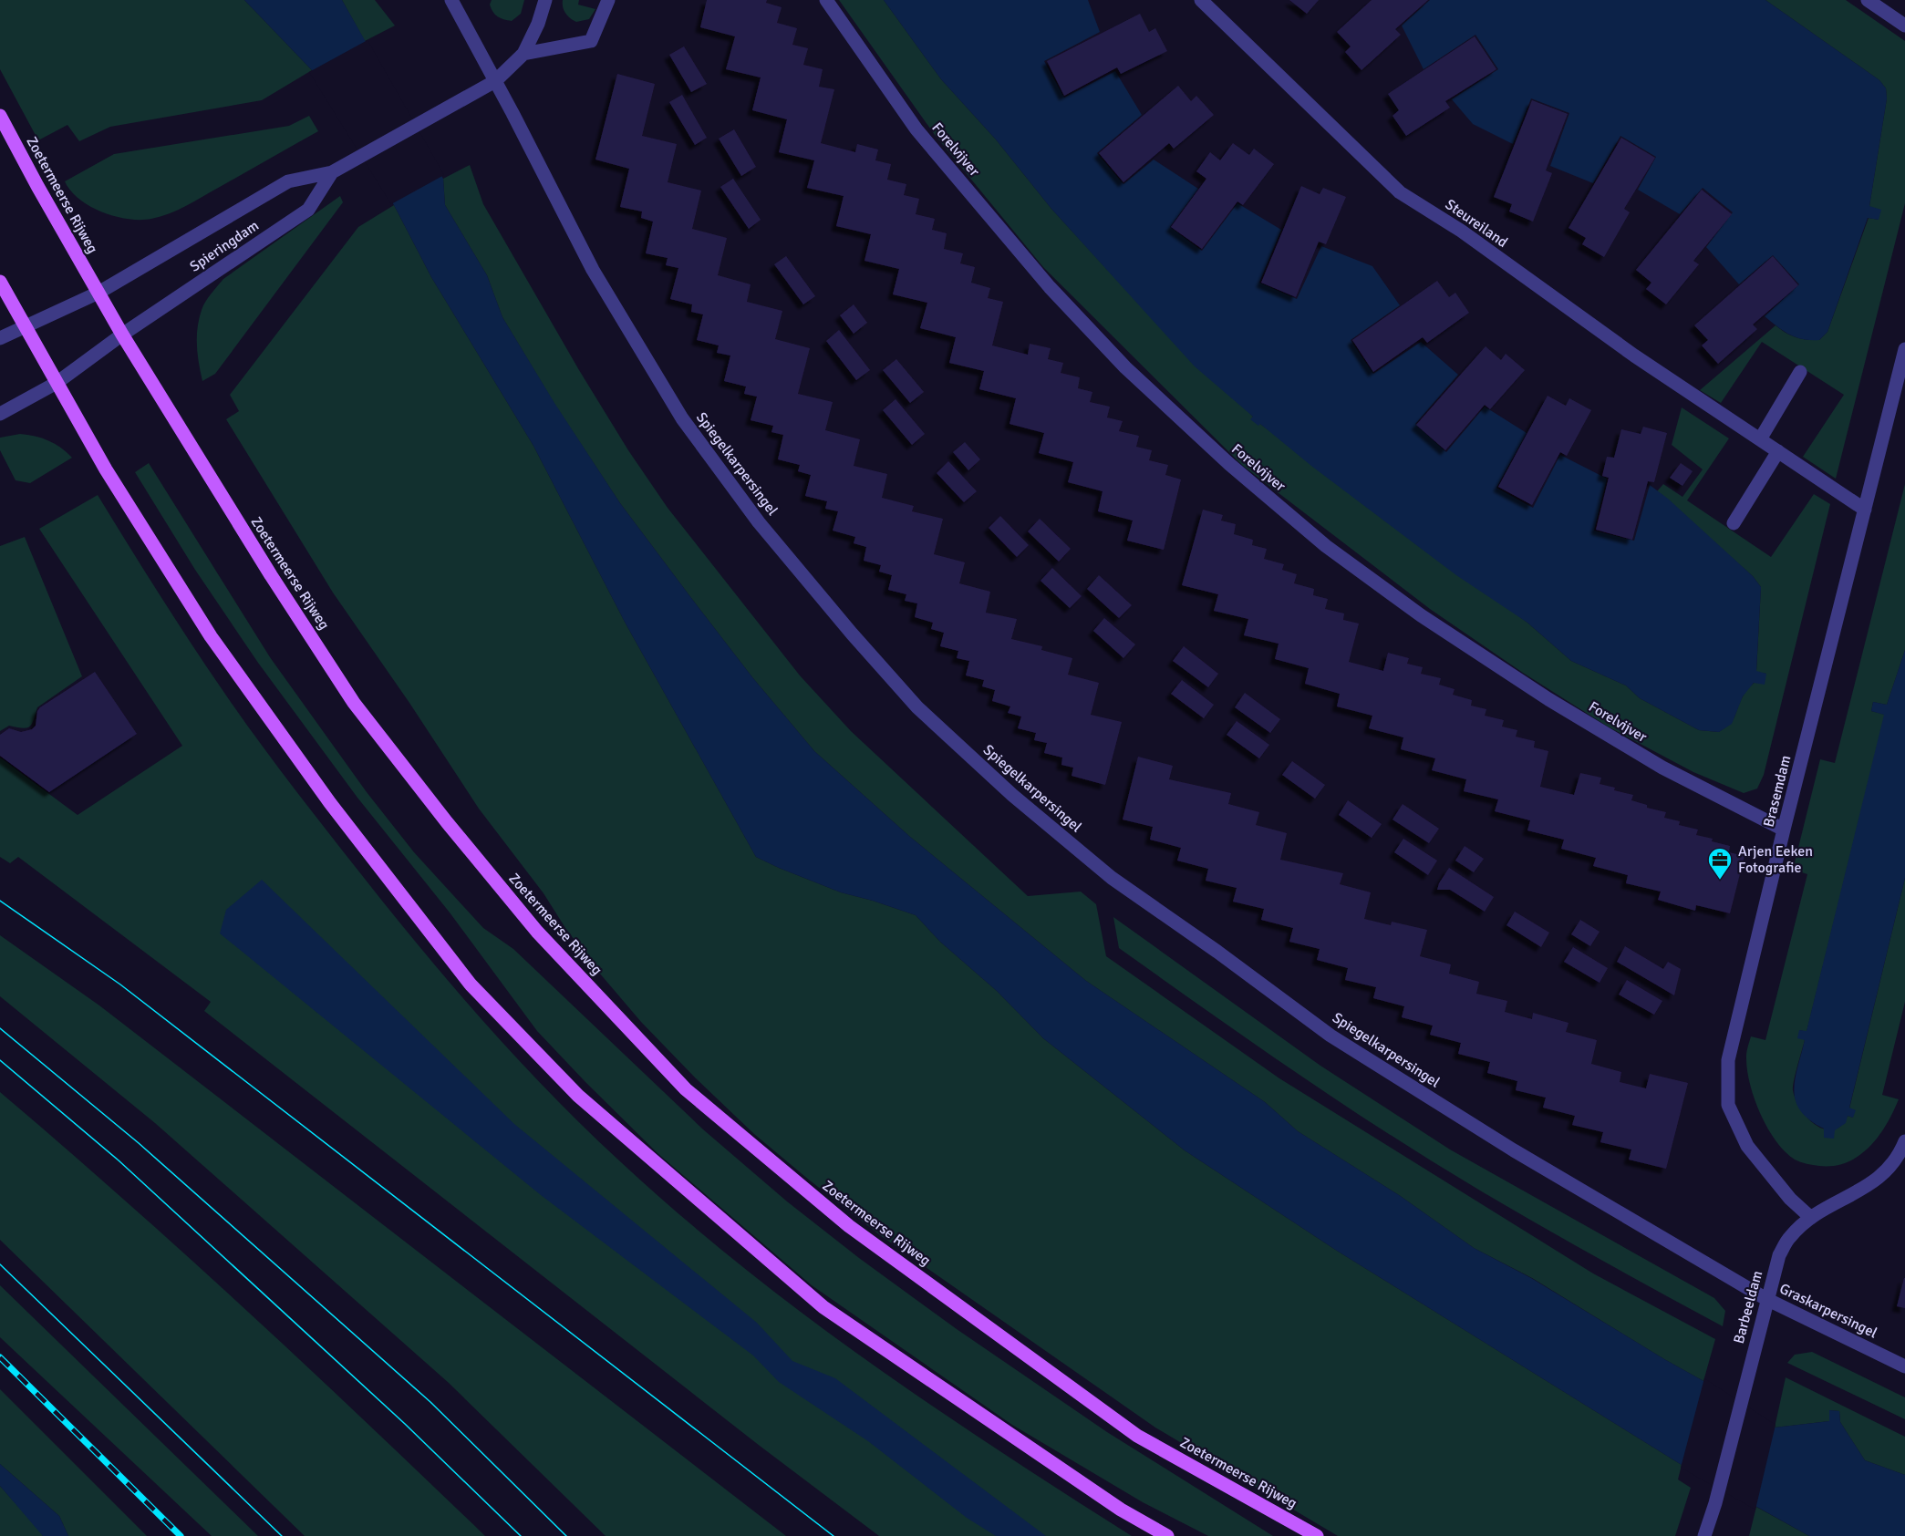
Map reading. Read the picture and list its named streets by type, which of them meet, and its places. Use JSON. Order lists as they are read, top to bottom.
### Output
{
  "streets": {
    "main road": ["Zoetermeerse Rijweg"],
    "street": [
      "Forelvijver",
      "Steureiland",
      "Spieringdam",
      "Spiegelkarpersingel",
      "Brasemdam",
      "Barbeeldam",
      "Graskarpersingel"
    ]
  },
  "crossings": [
    ["Forelvijver", "Brasemdam"],
    ["Zoetermeerse Rijweg", "Spieringdam"],
    ["Steureiland", "Brasemdam"],
    ["Spieringdam", "Spiegelkarpersingel"],
    ["Spiegelkarpersingel", "Barbeeldam"],
    ["Spiegelkarpersingel", "Graskarpersingel"],
    ["Brasemdam", "Barbeeldam"],
    ["Barbeeldam", "Graskarpersingel"]
  ],
  "places": {
    "office": ["Arjen Eeken Fotografie"]
  }
}
